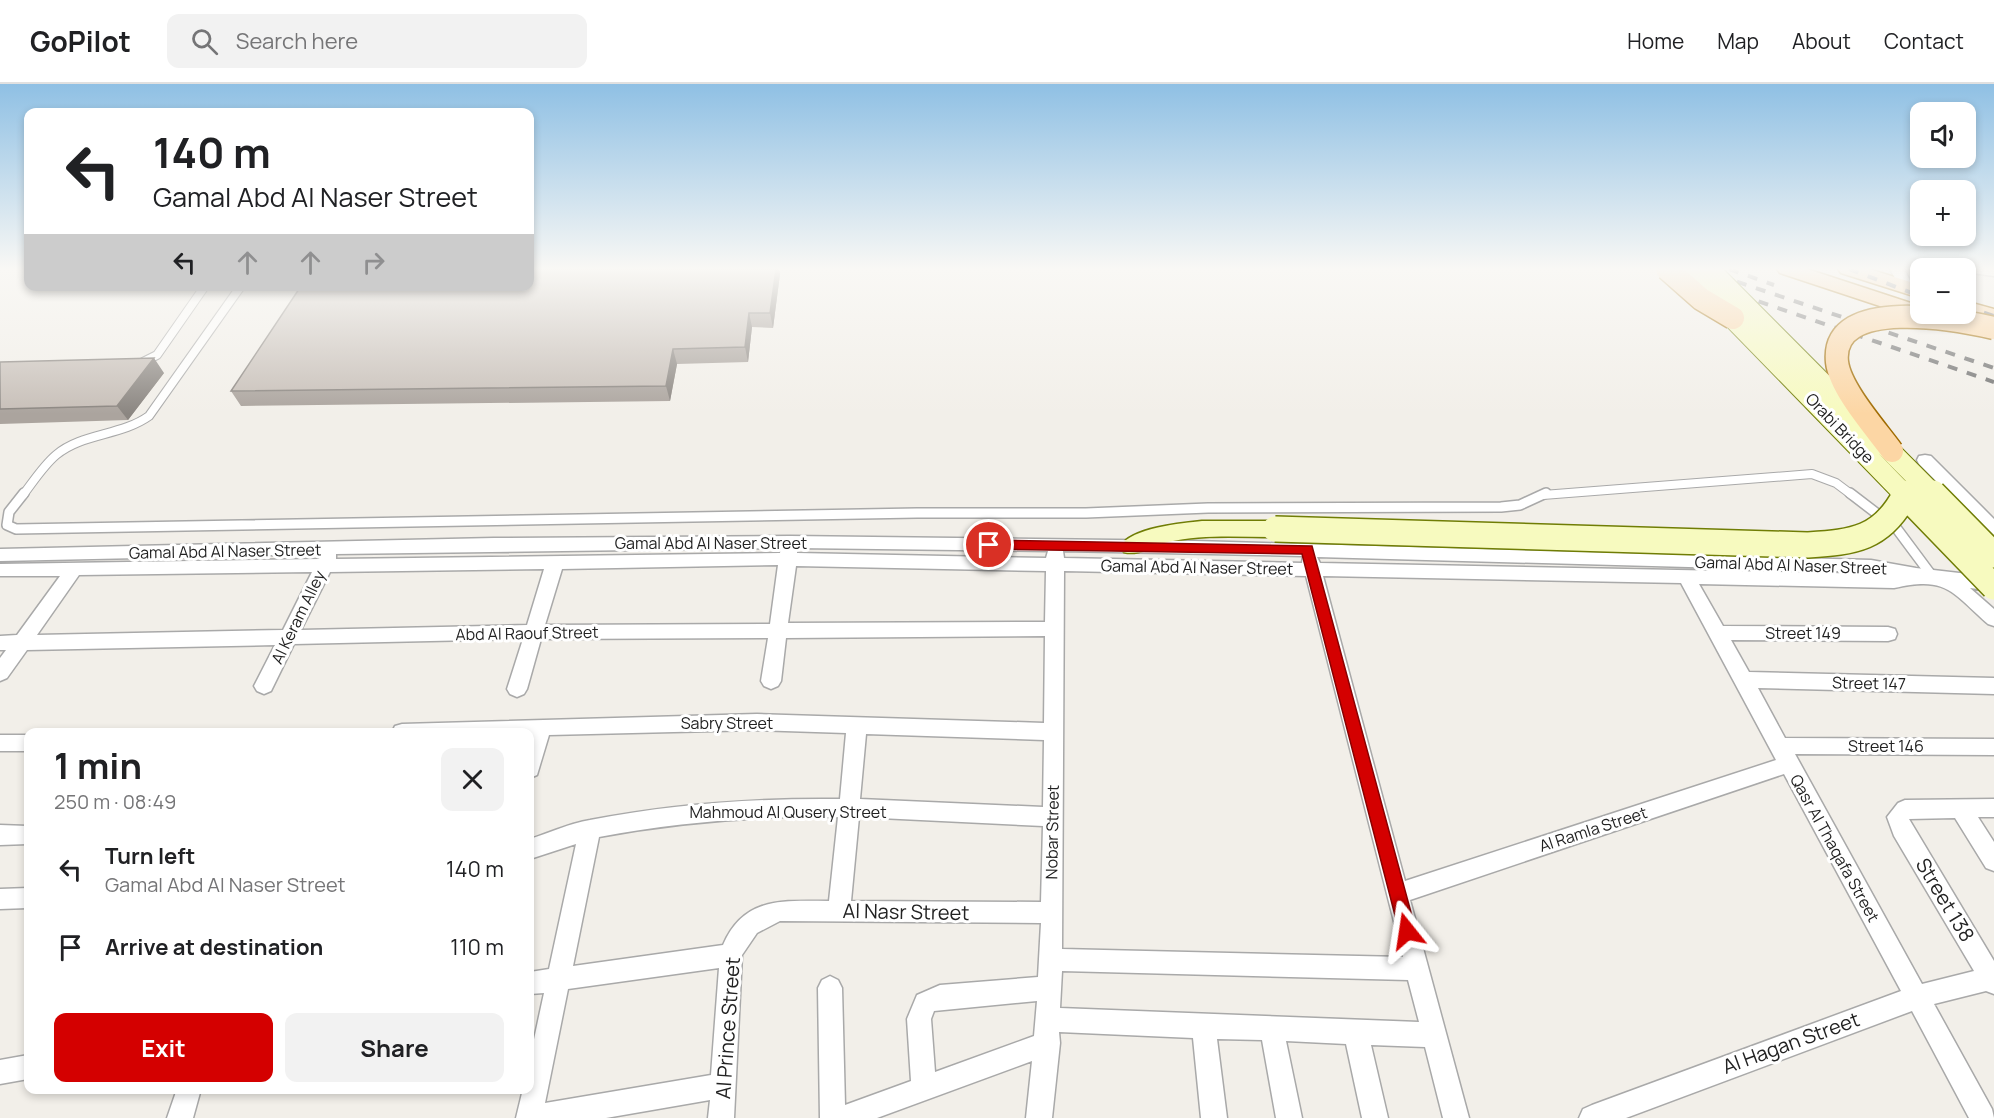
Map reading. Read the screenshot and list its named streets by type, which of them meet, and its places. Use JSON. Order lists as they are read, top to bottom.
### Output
{
  "streets": {
    "main road": ["Orabi Bridge"],
    "street": [
      "Gamal Abd Al Naser Street",
      "Al Keram Alley",
      "Abd Al Raouf Street",
      "Street 149",
      "Street 147",
      "Sabry Street",
      "Street 146",
      "Mahmoud Al Qusery Street",
      "Al Ramla Street",
      "Nobar Street",
      "Qasr Al Thaqafa Street",
      "Street 138",
      "Al Nasr Street",
      "Al Prince Street",
      "Al Hagan Street"
    ]
  },
  "crossings": [
    ["Gamal Abd Al Naser Street", "Al Keram Alley"],
    ["Gamal Abd Al Naser Street", "Nobar Street"],
    ["Gamal Abd Al Naser Street", "Qasr Al Thaqafa Street"],
    ["Al Keram Alley", "Abd Al Raouf Street"],
    ["Abd Al Raouf Street", "Nobar Street"],
    ["Street 149", "Qasr Al Thaqafa Street"],
    ["Street 147", "Qasr Al Thaqafa Street"],
    ["Sabry Street", "Nobar Street"],
    ["Street 146", "Al Ramla Street"],
    ["Street 146", "Qasr Al Thaqafa Street"],
    ["Mahmoud Al Qusery Street", "Nobar Street"],
    ["Al Ramla Street", "Qasr Al Thaqafa Street"],
    ["Nobar Street", "Al Nasr Street"],
    ["Qasr Al Thaqafa Street", "Al Hagan Street"],
    ["Street 138", "Al Hagan Street"],
    ["Al Nasr Street", "Al Prince Street"]
  ],
  "page": {
    "header": "GoPilot",
    "search": "Search here",
    "nav": [
      "Home",
      "Map",
      "About",
      "Contact"
    ],
    "map_buttons": ["+", "−"],
    "turn": ["140 m", "Gamal Abd Al Naser Street"],
    "heading": ["1 min", "250 m · 08:49"],
    "list": [
      {
        "name": "Turn left",
        "note": "Gamal Abd Al Naser Street",
        "value": "140 m"
      },
      {
        "name": "Arrive at destination",
        "value": "110 m"
      }
    ],
    "buttons": ["Exit", "Share"]
  }
}
